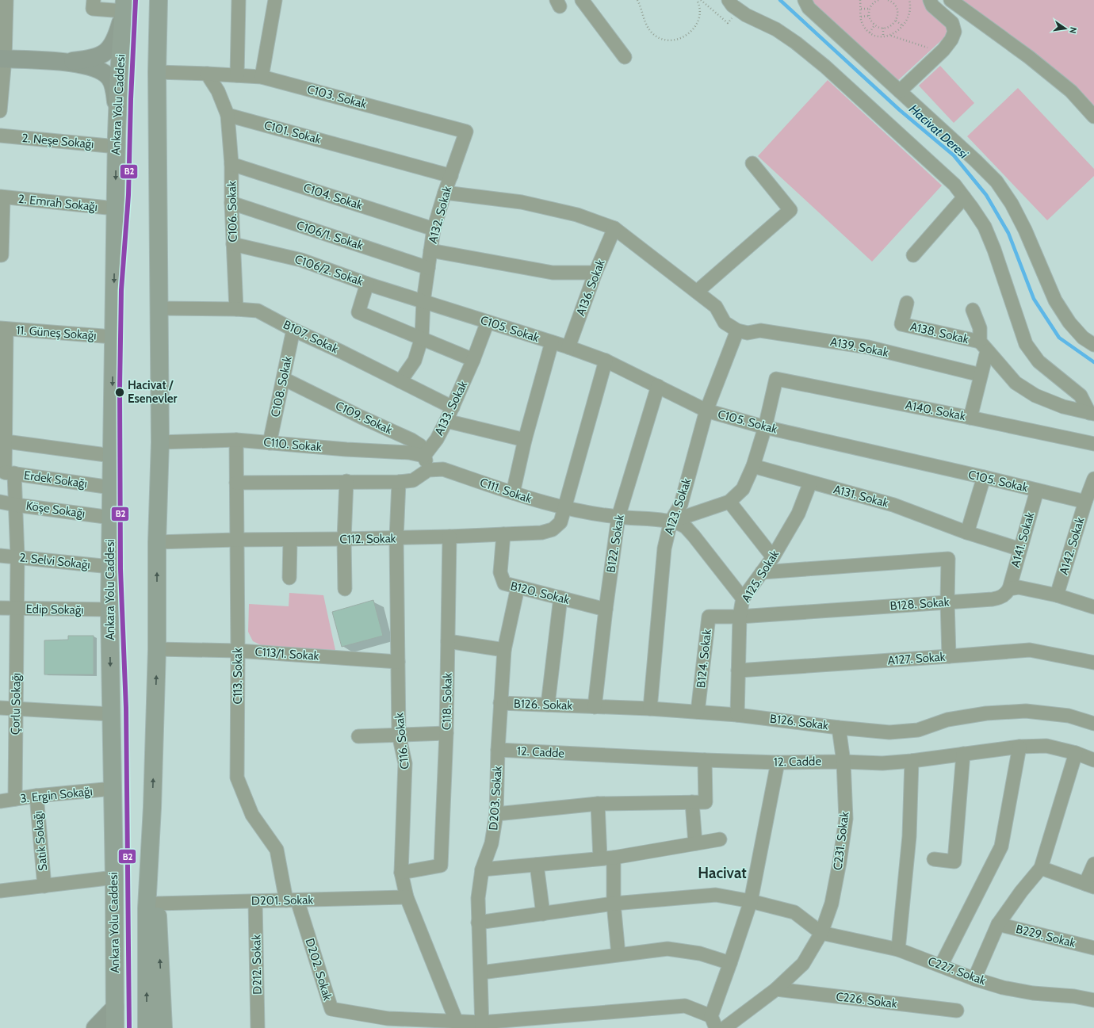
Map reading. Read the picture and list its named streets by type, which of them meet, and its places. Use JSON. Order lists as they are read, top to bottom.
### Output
{
  "streets": {
    "highway": ["Ankara Yolu Caddesi"],
    "street": [
      "C103. Sokak",
      "C101. Sokak",
      "2. Neşe Sokağı",
      "C104. Sokak",
      "2. Emrah Sokağı",
      "C106. Sokak",
      "A132. Sokak",
      "C106/1. Sokak",
      "C106/2. Sokak",
      "A136. Sokak",
      "C105. Sokak",
      "11. Güneş Sokağı",
      "A138. Sokak",
      "B107. Sokak",
      "A139. Sokak",
      "C108. Sokak",
      "A133. Sokak",
      "A140. Sokak",
      "C109. Sokak",
      "C110. Sokak",
      "Erdek Sokağı",
      "C111. Sokak",
      "A131. Sokak",
      "A123. Sokak",
      "Köşe Sokağı",
      "C112. Sokak",
      "A141. Sokak",
      "B122. Sokak",
      "A142. Sokak",
      "2. Selvi Sokağı",
      "A125. Sokak",
      "B120. Sokak",
      "B128. Sokak",
      "Edip Sokağı",
      "C113/1. Sokak",
      "B124. Sokak",
      "A127. Sokak",
      "C113. Sokak",
      "C118. Sokak",
      "Çorlu Sokağı",
      "B126. Sokak",
      "C116. Sokak",
      "12. Cadde",
      "3. Ergin Sokağı",
      "D203. Sokak",
      "Satık Sokağı",
      "C231. Sokak",
      "D201. Sokak",
      "B229. Sokak",
      "D212. Sokak",
      "D202. Sokak",
      "C227. Sokak",
      "C226. Sokak"
    ]
  },
  "crossings": [
    ["C103. Sokak", "A132. Sokak"],
    ["Ankara Yolu Caddesi", "2. Neşe Sokağı"],
    ["Ankara Yolu Caddesi", "2. Emrah Sokağı"],
    ["Ankara Yolu Caddesi", "11. Güneş Sokağı"],
    ["Ankara Yolu Caddesi", "Erdek Sokağı"],
    ["Ankara Yolu Caddesi", "Köşe Sokağı"],
    ["Ankara Yolu Caddesi", "2. Selvi Sokağı"],
    ["Ankara Yolu Caddesi", "Edip Sokağı"],
    ["Ankara Yolu Caddesi", "3. Ergin Sokağı"],
    ["C101. Sokak", "C106. Sokak"],
    ["C101. Sokak", "A132. Sokak"],
    ["C104. Sokak", "C106. Sokak"],
    ["C104. Sokak", "A132. Sokak"],
    ["C106. Sokak", "C106/1. Sokak"],
    ["C106. Sokak", "C106/2. Sokak"],
    ["C106. Sokak", "B107. Sokak"],
    ["A132. Sokak", "C106/1. Sokak"],
    ["A132. Sokak", "C106/2. Sokak"],
    ["A132. Sokak", "C105. Sokak"],
    ["C106/2. Sokak", "C105. Sokak"],
    ["A136. Sokak", "C105. Sokak"],
    ["C105. Sokak", "A133. Sokak"],
    ["C105. Sokak", "A140. Sokak"],
    ["C105. Sokak", "A123. Sokak"],
    ["C105. Sokak", "C112. Sokak"],
    ["C105. Sokak", "A141. Sokak"],
    ["C105. Sokak", "B122. Sokak"],
    ["C105. Sokak", "A142. Sokak"],
    ["11. Güneş Sokağı", "Çorlu Sokağı"],
    ["B107. Sokak", "C108. Sokak"],
    ["B107. Sokak", "A133. Sokak"],
    ["A139. Sokak", "A123. Sokak"],
    ["C108. Sokak", "C109. Sokak"],
    ["C108. Sokak", "C110. Sokak"],
    ["A133. Sokak", "C109. Sokak"],
    ["A133. Sokak", "C110. Sokak"],
    ["C109. Sokak", "C110. Sokak"],
    ["C109. Sokak", "C111. Sokak"],
    ["C110. Sokak", "C113. Sokak"],
    ["Erdek Sokağı", "Çorlu Sokağı"],
    ["C111. Sokak", "A123. Sokak"],
    ["C111. Sokak", "C112. Sokak"],
    ["C111. Sokak", "B122. Sokak"],
    ["C111. Sokak", "A125. Sokak"],
    ["A131. Sokak", "A141. Sokak"],
    ["A131. Sokak", "A125. Sokak"],
    ["A123. Sokak", "B126. Sokak"],
    ["Köşe Sokağı", "Çorlu Sokağı"],
    ["C112. Sokak", "B120. Sokak"],
    ["C112. Sokak", "C113. Sokak"],
    ["C112. Sokak", "C118. Sokak"],
    ["C112. Sokak", "C116. Sokak"],
    ["A141. Sokak", "B128. Sokak"],
    ["B122. Sokak", "B120. Sokak"],
    ["B122. Sokak", "B126. Sokak"],
    ["2. Selvi Sokağı", "Çorlu Sokağı"],
    ["A125. Sokak", "B128. Sokak"],
    ["A125. Sokak", "B124. Sokak"],
    ["A125. Sokak", "A127. Sokak"],
    ["A125. Sokak", "B126. Sokak"],
    ["B120. Sokak", "D203. Sokak"],
    ["B128. Sokak", "B124. Sokak"],
    ["Edip Sokağı", "Çorlu Sokağı"],
    ["C113/1. Sokak", "C113. Sokak"],
    ["C113/1. Sokak", "C116. Sokak"],
    ["B124. Sokak", "B126. Sokak"],
    ["C113. Sokak", "D201. Sokak"],
    ["C113. Sokak", "D202. Sokak"],
    ["C118. Sokak", "C116. Sokak"],
    ["Çorlu Sokağı", "3. Ergin Sokağı"],
    ["B126. Sokak", "D203. Sokak"],
    ["B126. Sokak", "C231. Sokak"],
    ["C116. Sokak", "D201. Sokak"],
    ["C116. Sokak", "D202. Sokak"],
    ["12. Cadde", "D203. Sokak"],
    ["12. Cadde", "C231. Sokak"],
    ["3. Ergin Sokağı", "Satık Sokağı"],
    ["C231. Sokak", "C227. Sokak"],
    ["C231. Sokak", "C226. Sokak"],
    ["D201. Sokak", "D212. Sokak"],
    ["D201. Sokak", "D202. Sokak"]
  ],
  "districts": ["Hacivat"],
  "water": ["Hacivat Deresi"],
  "places": ["Hacivat / Esenevler"],
  "lines": ["transit line B2"],
  "north": "right"
}
